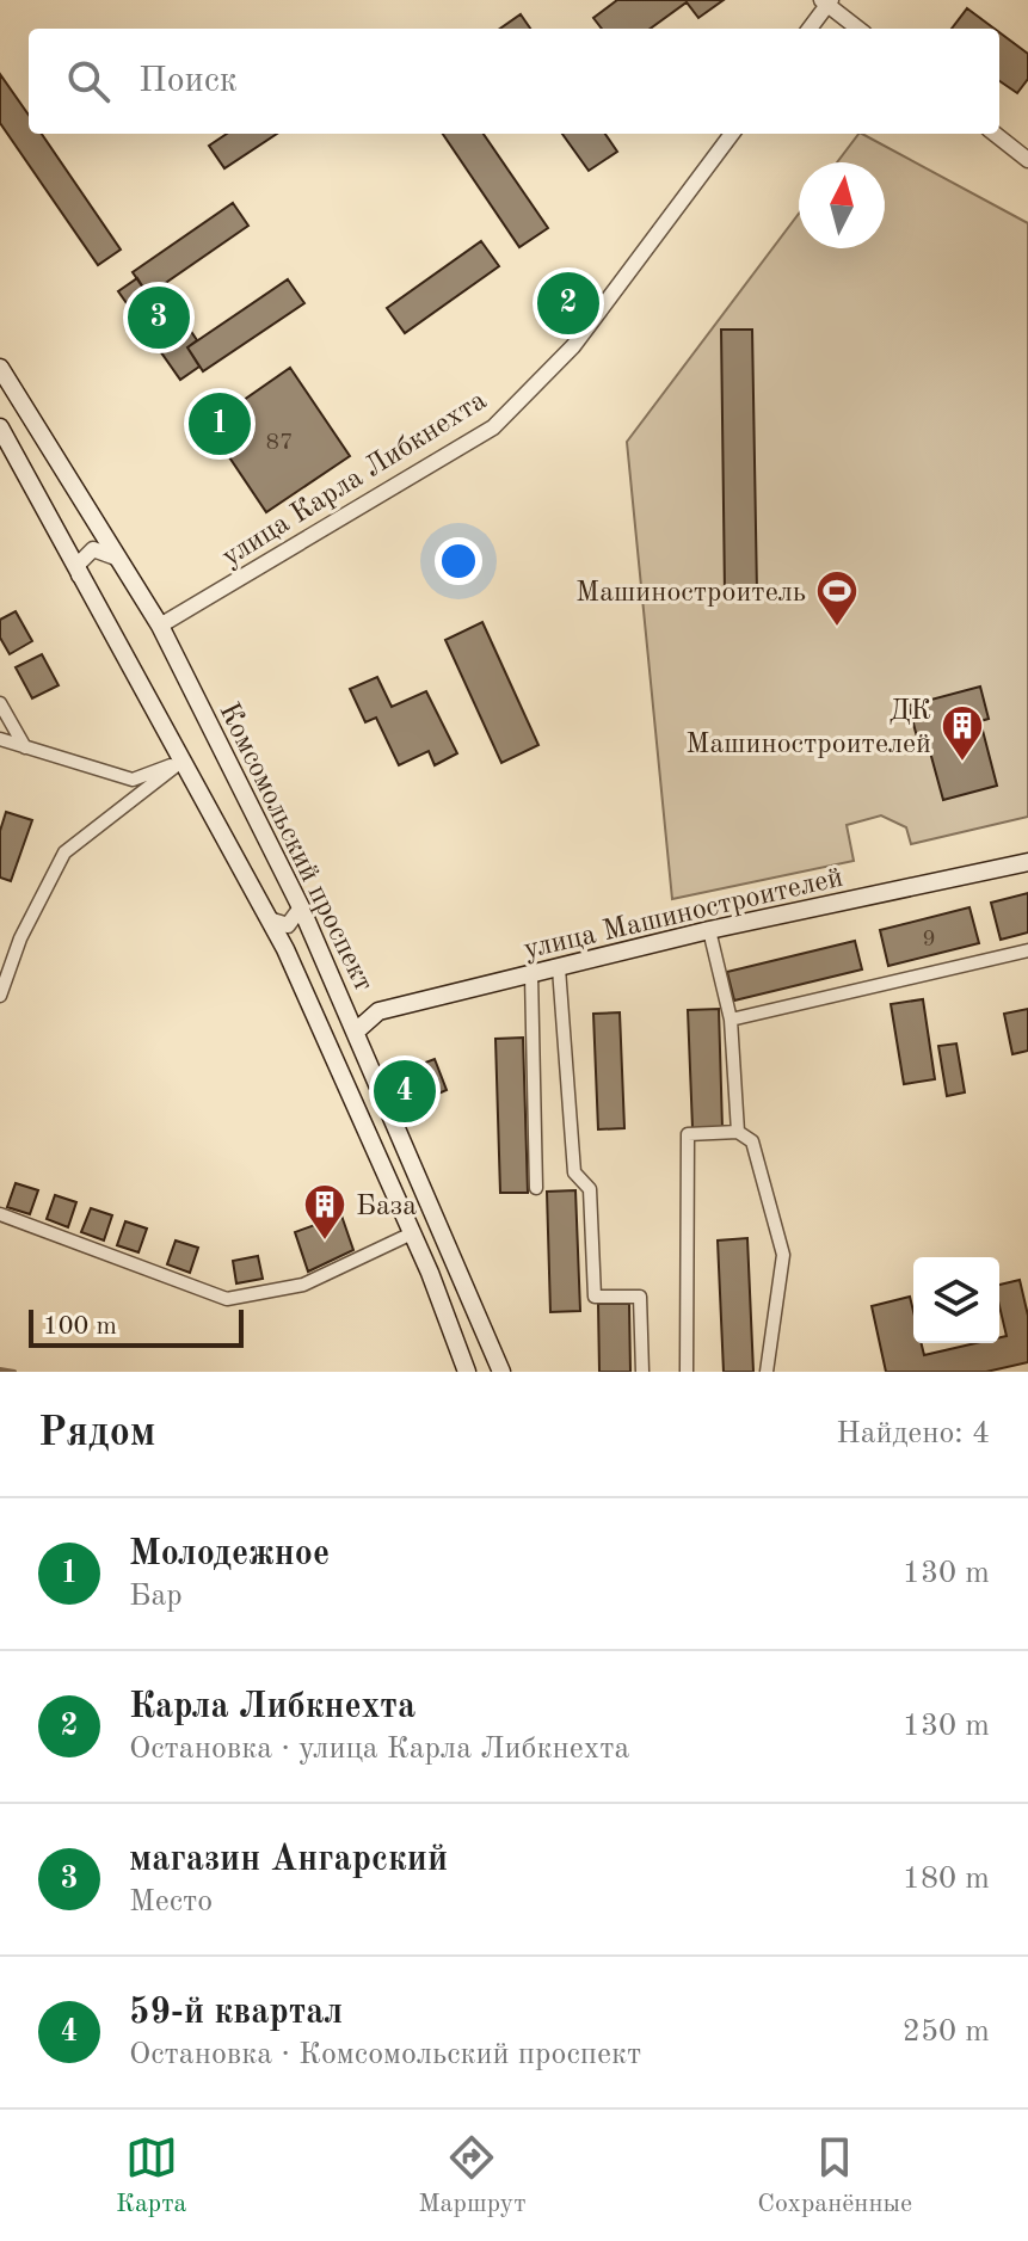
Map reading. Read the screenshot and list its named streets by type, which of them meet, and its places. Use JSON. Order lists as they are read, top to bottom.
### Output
{
  "streets": {
    "main road": ["Комсомольский проспект", "улица Машиностроителей"],
    "street": ["улица Карла Либкнехта"]
  },
  "crossings": [
    ["улица Карла Либкнехта", "Комсомольский проспект"],
    ["Комсомольский проспект", "улица Машиностроителей"]
  ],
  "places": {
    "sports": ["Машиностроитель"],
    "building": ["ДК Машиностроителей", "База"]
  },
  "house_numbers": ["87", "9"],
  "scale_bar": "100 m",
  "north": "top",
  "page": {
    "search": "Поиск",
    "pins": [
      "2",
      "3",
      "1",
      "4"
    ],
    "scale": "100 m",
    "heading": ["Рядом", "Найдено: 4"],
    "list": [
      {
        "mark": "1",
        "name": "Молодежное",
        "note": "Бар",
        "value": "130 m"
      },
      {
        "mark": "2",
        "name": "Карла Либкнехта",
        "note": "Остановка · улица Карла Либкнехта",
        "value": "130 m"
      },
      {
        "mark": "3",
        "name": "магазин Ангарский",
        "note": "Место",
        "value": "180 m"
      },
      {
        "mark": "4",
        "name": "59-й квартал",
        "note": "Остановка · Комсомольский проспект",
        "value": "250 m"
      }
    ],
    "nav": ["Карта", "Маршрут", "Сохранённые"]
  }
}
